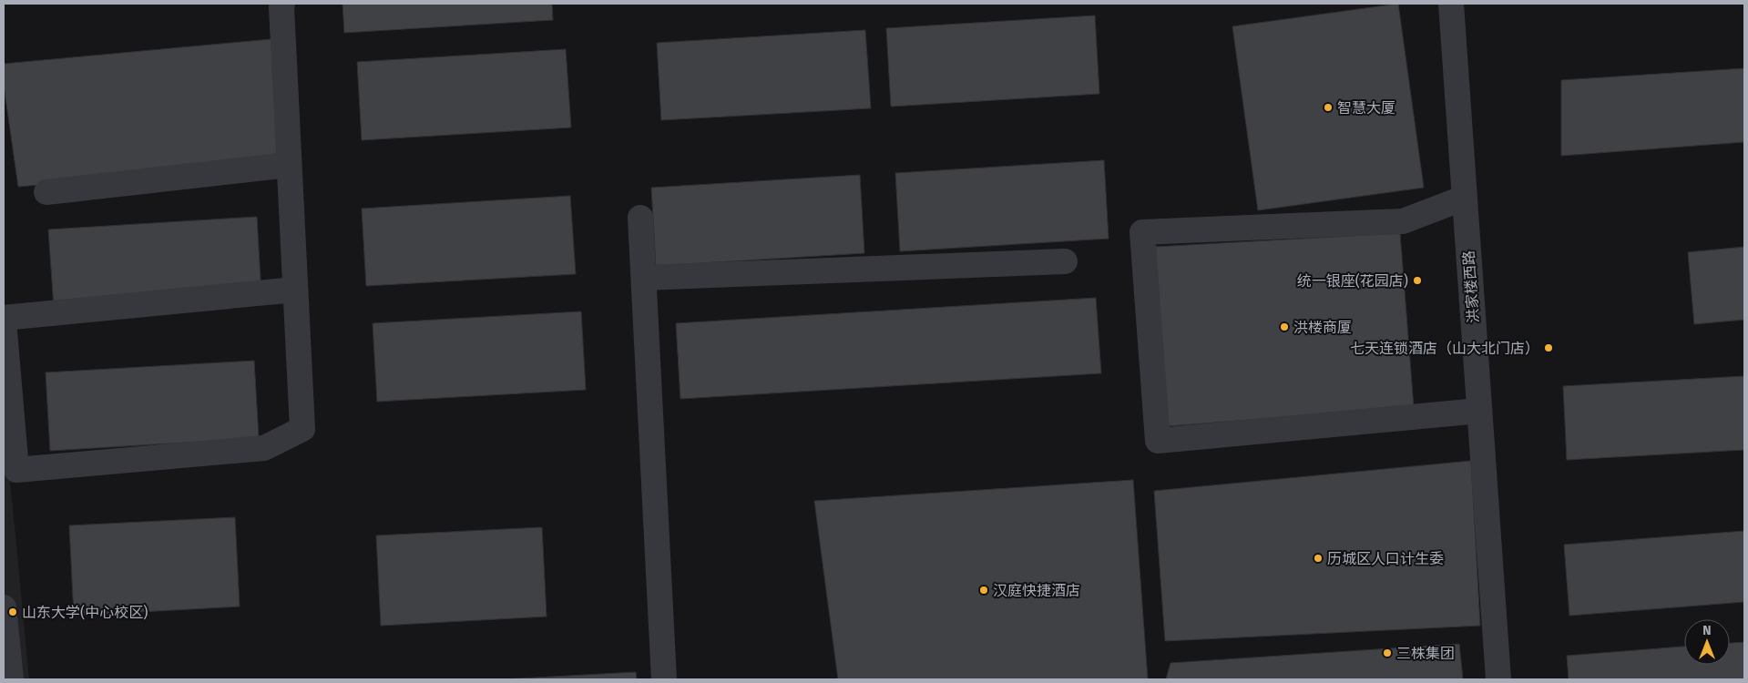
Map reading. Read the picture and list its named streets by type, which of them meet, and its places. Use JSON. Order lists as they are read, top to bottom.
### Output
{
  "streets": {
    "street": ["洪家楼西路"]
  },
  "places": [
    "智慧大厦",
    "统一银座(花园店)",
    "洪楼商厦",
    "七天连锁酒店（山大北门店）",
    "历城区人口计生委",
    "汉庭快捷酒店",
    "山东大学(中心校区)",
    "三株集团"
  ],
  "north": "top"
}
